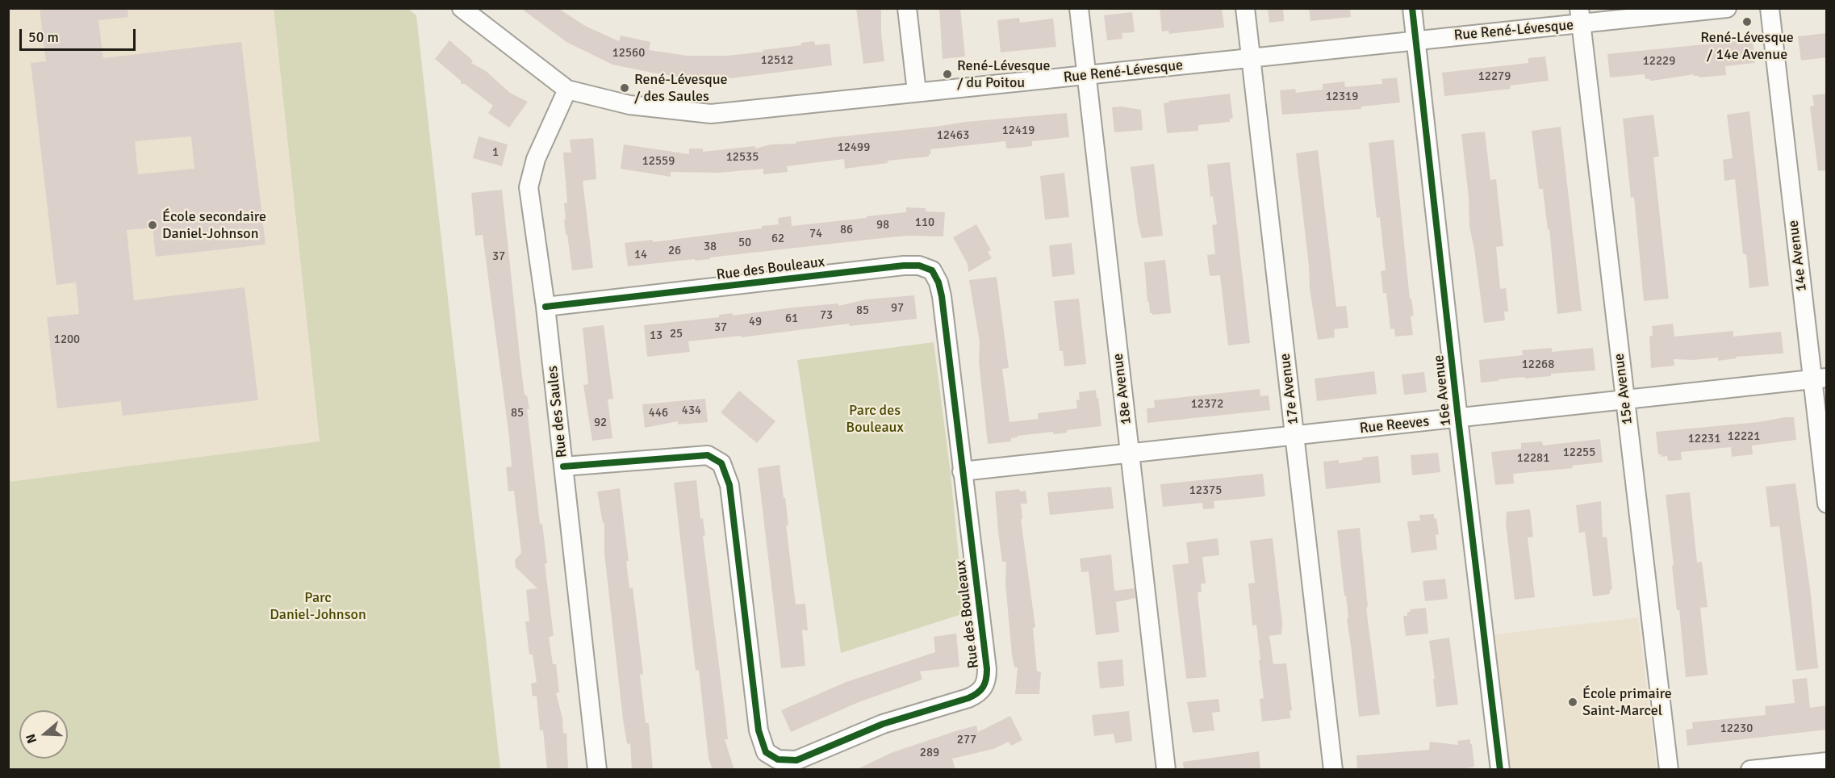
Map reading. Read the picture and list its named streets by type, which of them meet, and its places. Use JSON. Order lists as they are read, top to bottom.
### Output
{
  "streets": {
    "street": [
      "Rue René-Lévesque",
      "14e Avenue",
      "Rue des Bouleaux",
      "18e Avenue",
      "17e Avenue",
      "15e Avenue",
      "16e Avenue",
      "Rue des Saules",
      "Rue Reeves"
    ]
  },
  "crossings": [
    ["Rue René-Lévesque", "18e Avenue"],
    ["Rue René-Lévesque", "17e Avenue"],
    ["Rue René-Lévesque", "15e Avenue"],
    ["Rue René-Lévesque", "16e Avenue"],
    ["Rue René-Lévesque", "Rue des Saules"],
    ["14e Avenue", "Rue Reeves"],
    ["Rue des Bouleaux", "Rue des Saules"],
    ["Rue des Bouleaux", "Rue Reeves"],
    ["18e Avenue", "Rue Reeves"],
    ["17e Avenue", "Rue Reeves"],
    ["15e Avenue", "Rue Reeves"],
    ["16e Avenue", "Rue Reeves"]
  ],
  "parks": ["Parc des Bouleaux", "Parc Daniel-Johnson"],
  "places": [
    "René-Lévesque / 14e Avenue",
    "René-Lévesque / du Poitou",
    "René-Lévesque / des Saules",
    "École secondaire Daniel-Johnson",
    "École primaire Saint-Marcel"
  ],
  "house_numbers": [
    "12560",
    "12512",
    "12229",
    "12279",
    "12319",
    "12419",
    "12463",
    "12499",
    "1",
    "12535",
    "12559",
    "110",
    "98",
    "86",
    "74",
    "62",
    "50",
    "38",
    "26",
    "14",
    "37",
    "97",
    "85",
    "73",
    "61",
    "49",
    "37",
    "25",
    "13",
    "1200",
    "12268",
    "12372",
    "434",
    "85",
    "446",
    "92",
    "12221",
    "12231",
    "12255",
    "12281",
    "12375",
    "12230",
    "277",
    "289"
  ],
  "scale_bar": "50 m",
  "north": "left"
}
